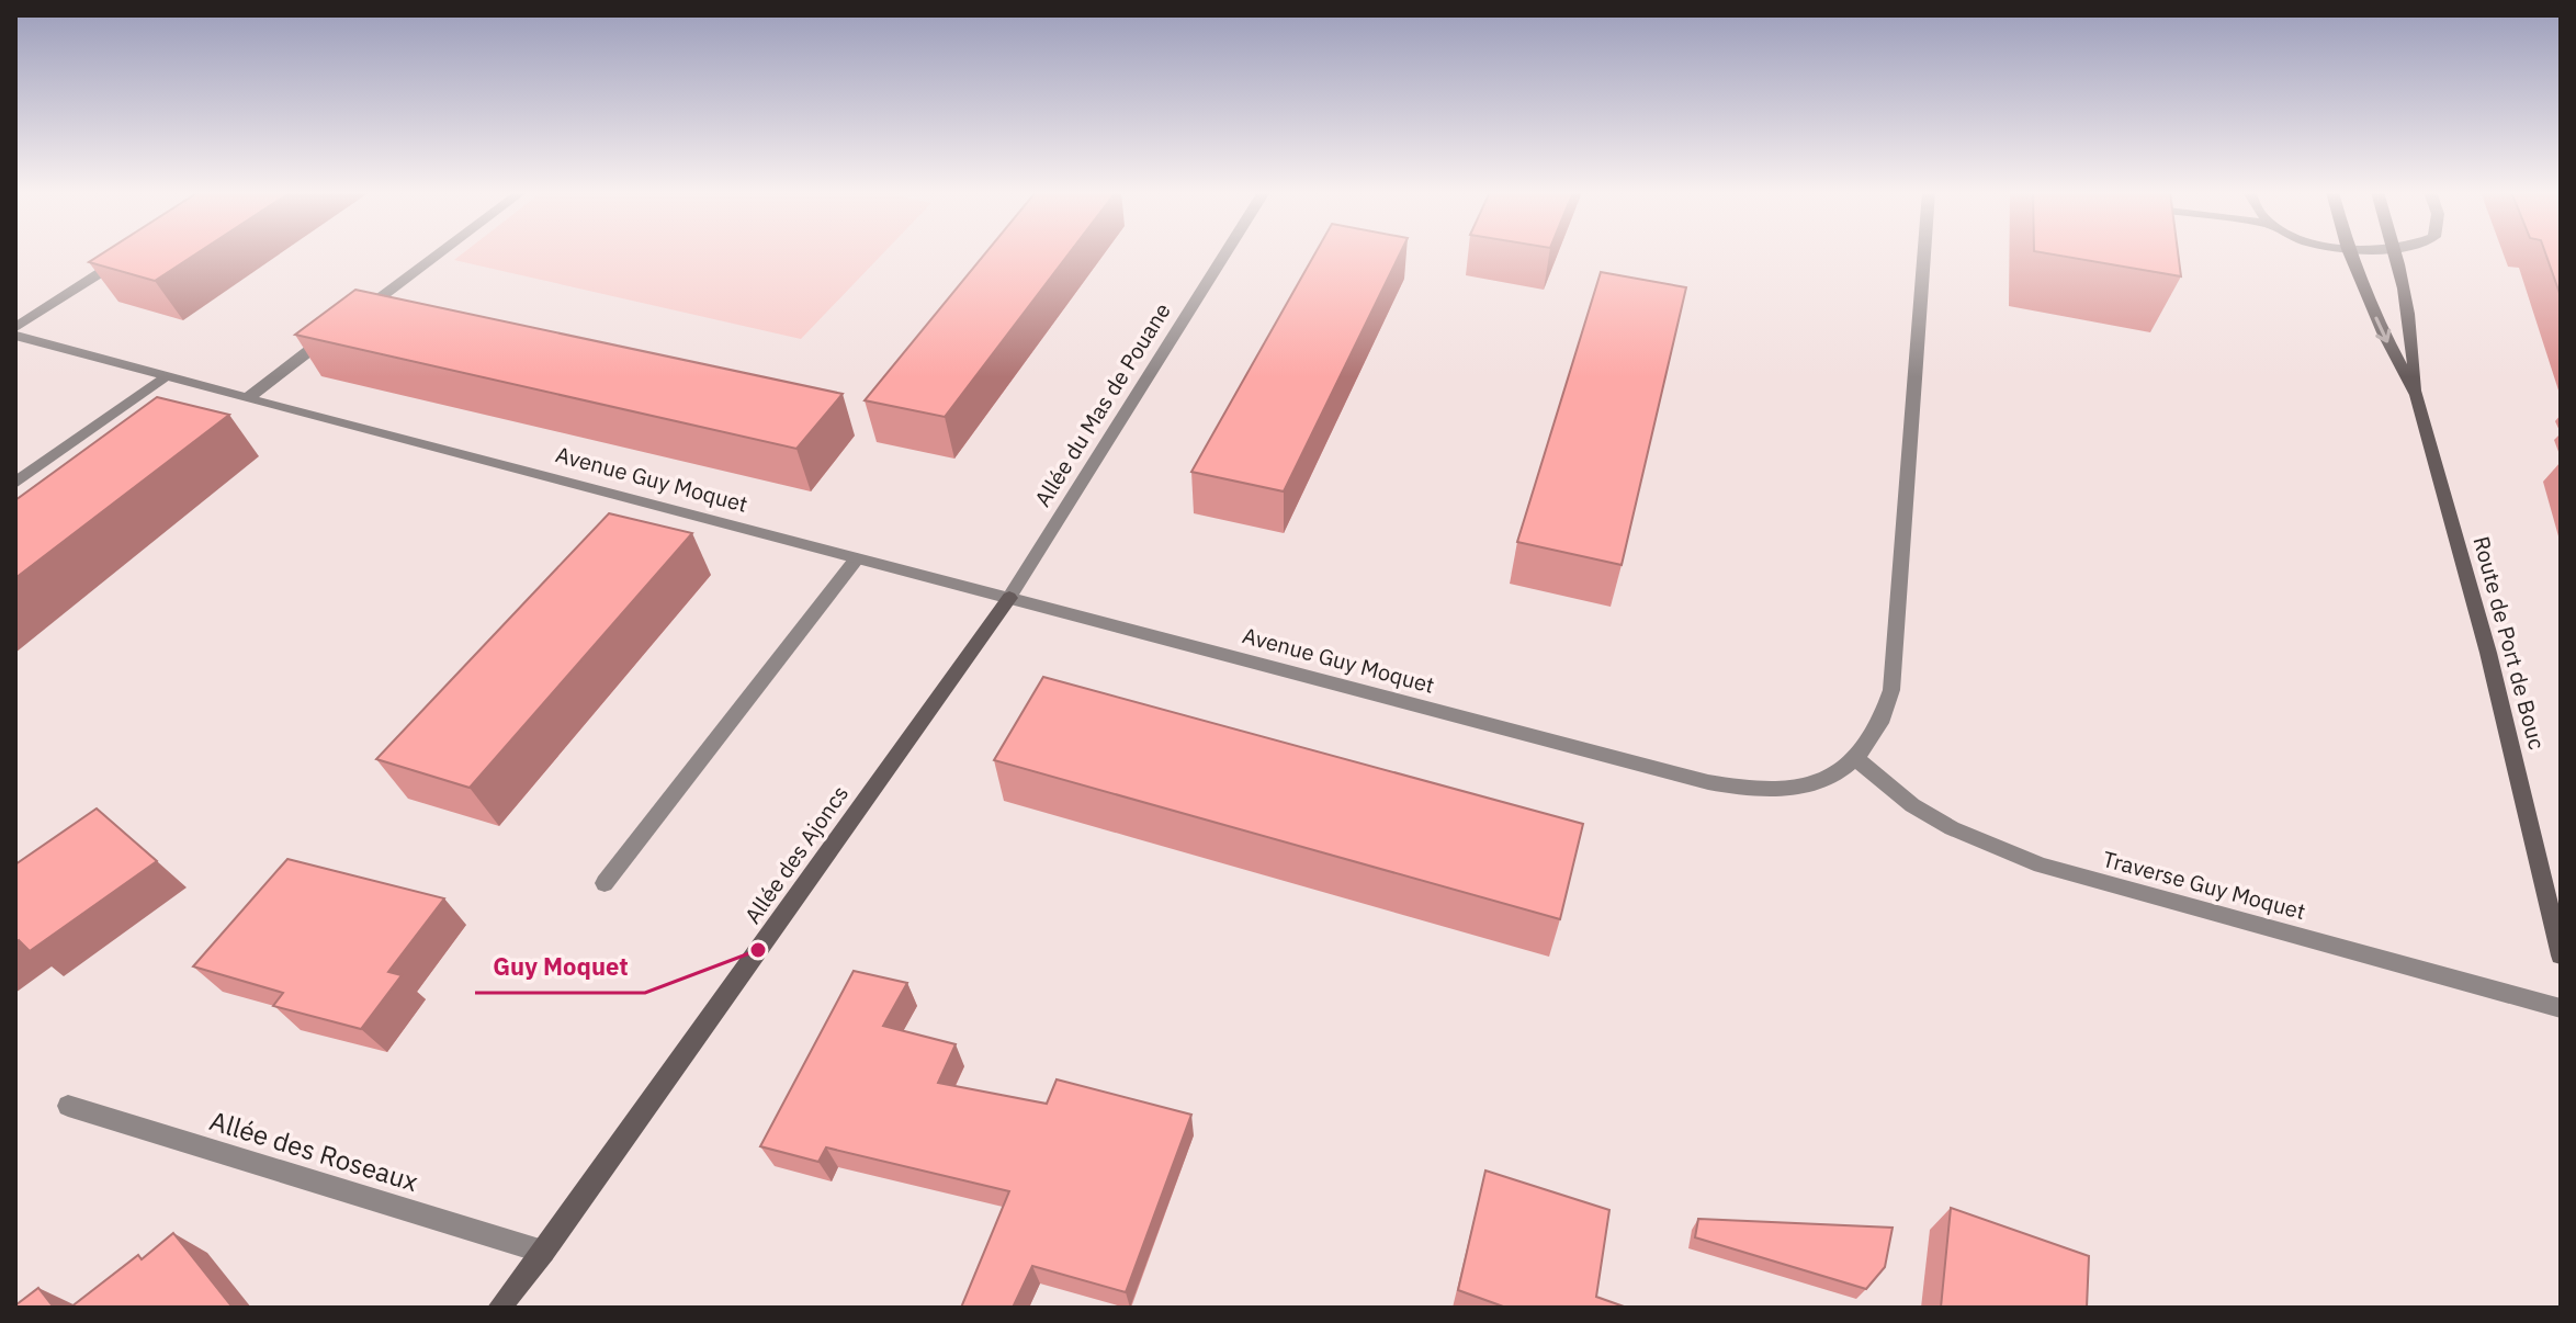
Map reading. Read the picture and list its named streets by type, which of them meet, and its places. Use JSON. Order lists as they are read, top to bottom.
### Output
{
  "streets": {
    "main road": ["Route de Port de Bouc", "Allée des Ajoncs"],
    "street": [
      "Allée du Mas de Pouane",
      "Avenue Guy Moquet",
      "Traverse Guy Moquet",
      "Allée des Roseaux"
    ]
  },
  "crossings": [
    ["Allée du Mas de Pouane", "Avenue Guy Moquet"],
    ["Allée du Mas de Pouane", "Allée des Ajoncs"],
    ["Avenue Guy Moquet", "Allée des Ajoncs"],
    ["Avenue Guy Moquet", "Traverse Guy Moquet"],
    ["Allée des Ajoncs", "Allée des Roseaux"]
  ],
  "places": ["Guy Moquet"]
}
